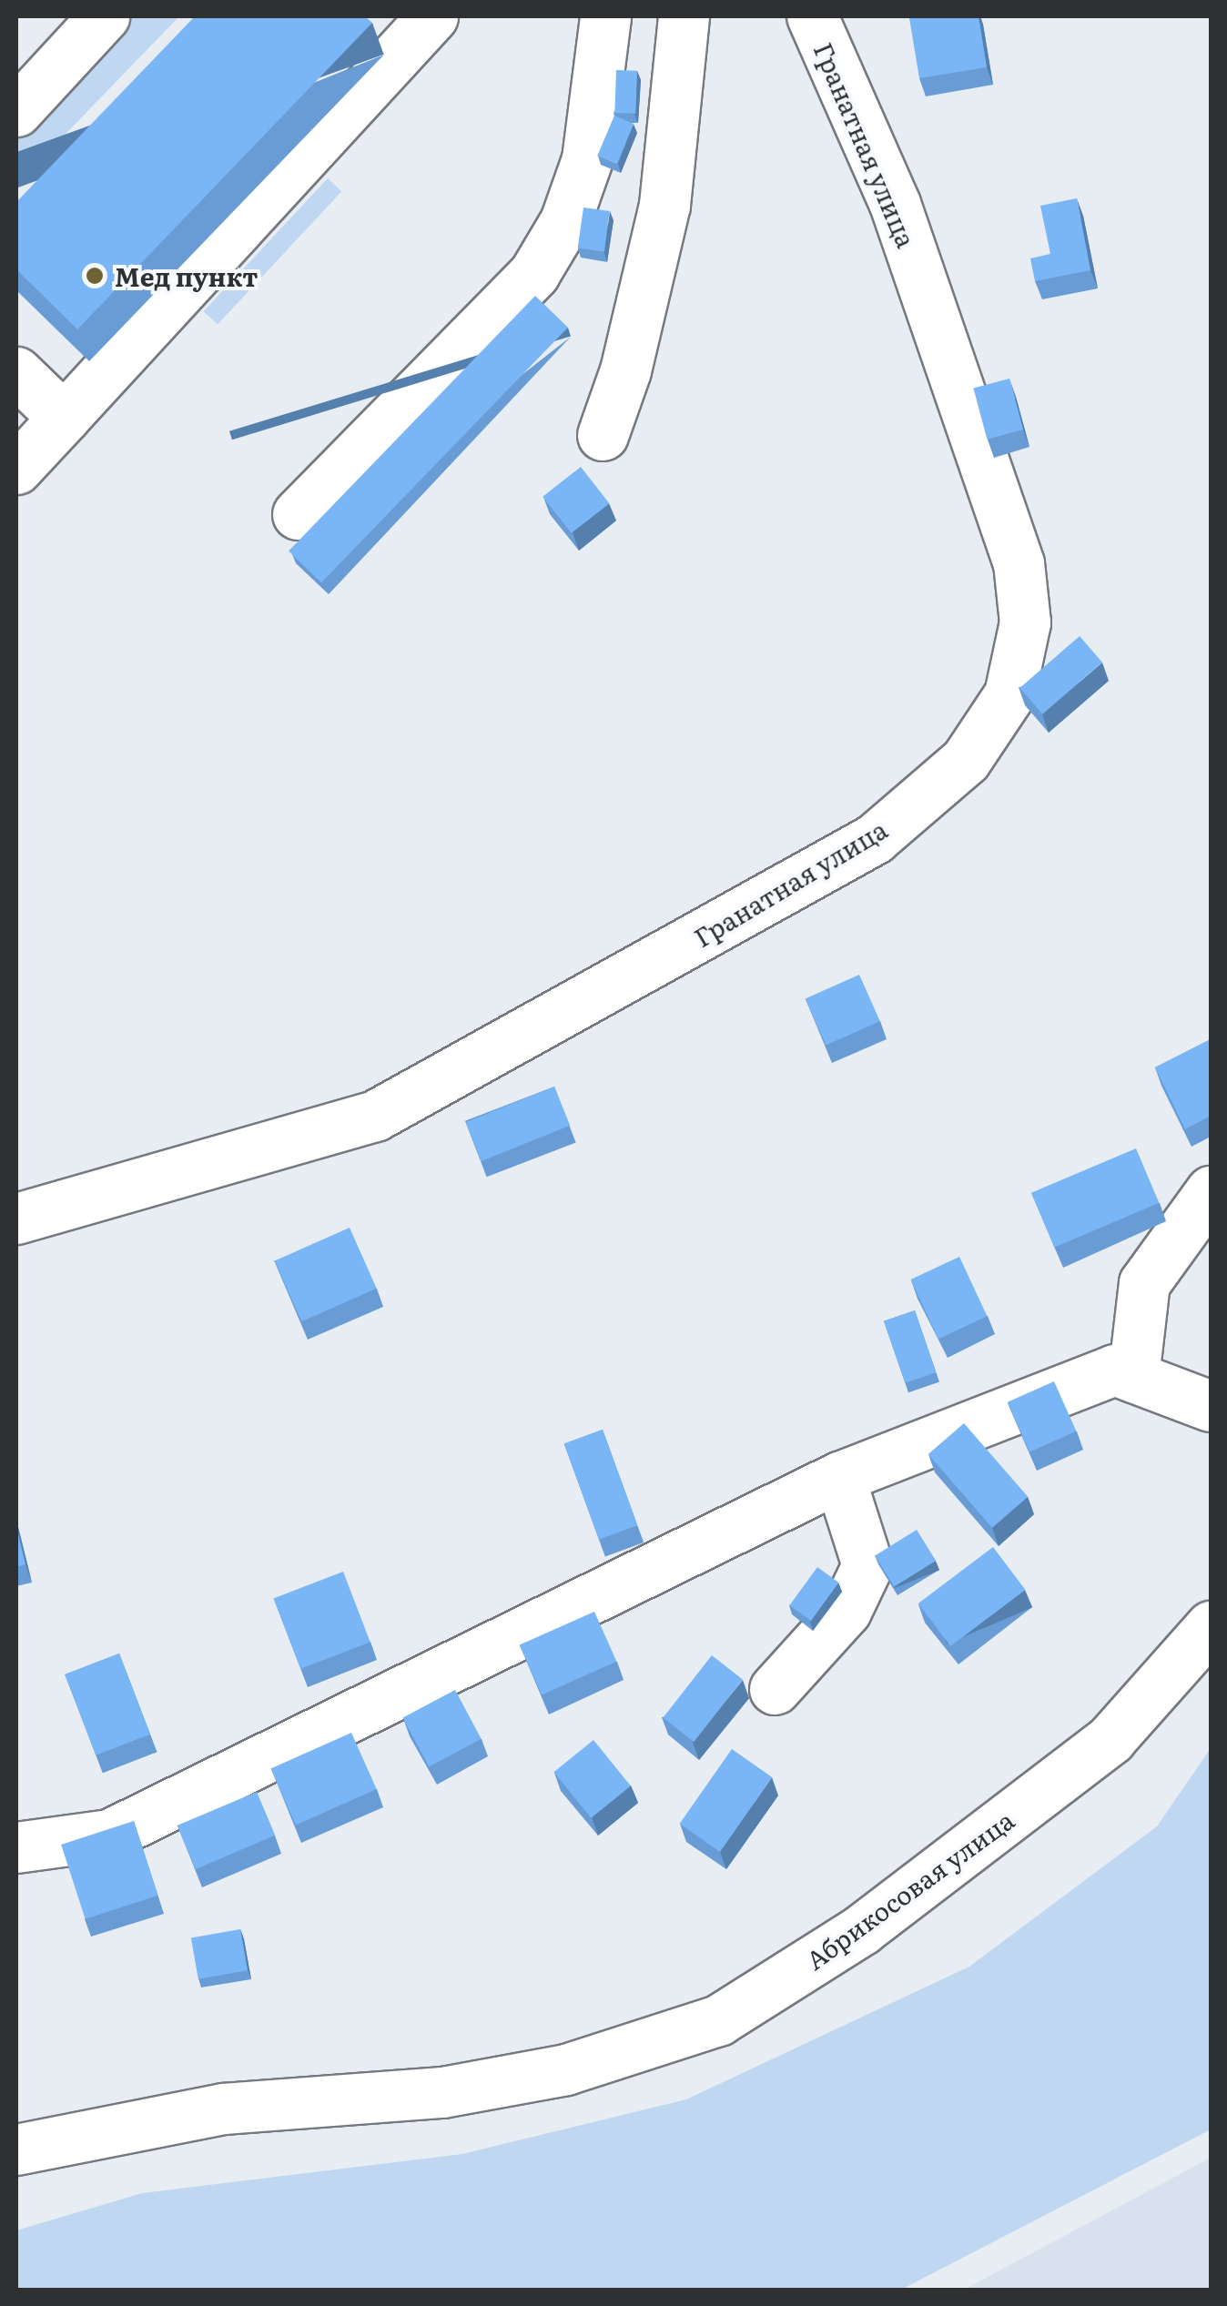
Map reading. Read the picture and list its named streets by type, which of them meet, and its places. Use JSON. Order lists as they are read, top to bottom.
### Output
{
  "streets": {
    "street": ["Гранатная улица", "Абрикосовая улица"]
  },
  "places": ["Мед пункт"]
}
